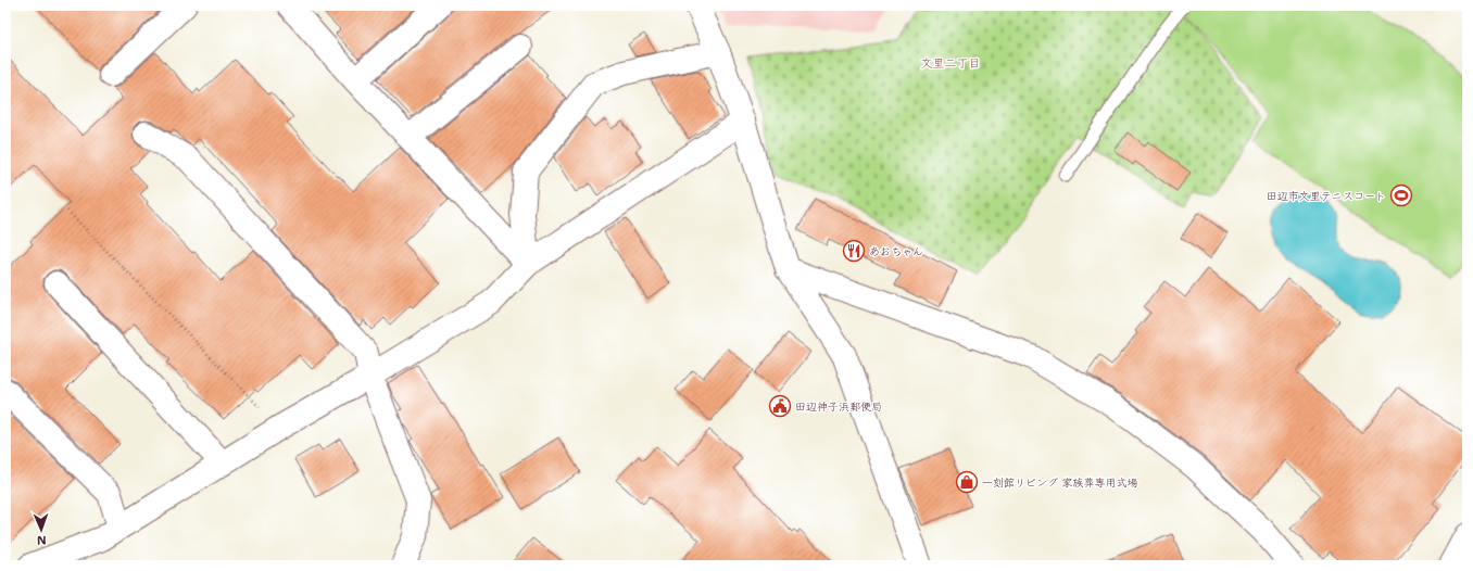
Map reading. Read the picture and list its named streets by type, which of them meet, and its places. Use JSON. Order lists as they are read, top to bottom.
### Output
{
  "districts": ["文里二丁目"],
  "places": {
    "sports": ["田辺市文里テニスコート"],
    "restaurant": ["あおちゃん"],
    "public building": ["田辺神子浜郵便局"],
    "shop": ["一刻館リビング 家族葬専用式場"]
  },
  "north": "bottom"
}
